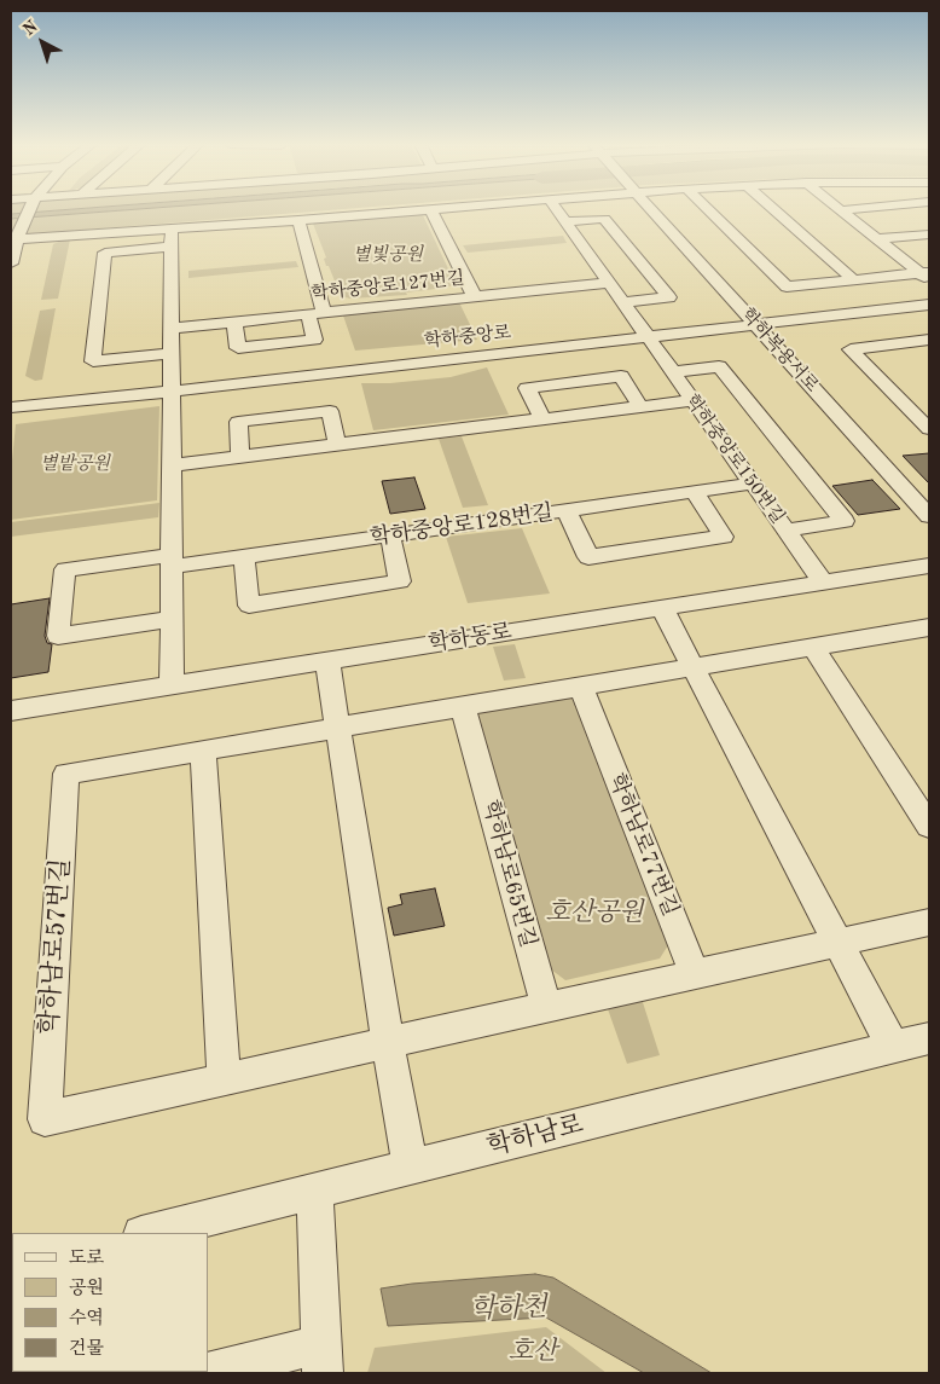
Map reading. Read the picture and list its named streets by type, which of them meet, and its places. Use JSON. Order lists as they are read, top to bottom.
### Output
{
  "streets": {
    "street": [
      "학하중앙로127번길",
      "학하중앙로",
      "학하복용서로",
      "학하중앙로150번길",
      "학하중앙로128번길",
      "학하동로",
      "학하남로77번길",
      "학하남로65번길",
      "학하남로57번길",
      "학하남로"
    ]
  },
  "crossings": [
    ["학하중앙로127번길", "학하중앙로150번길"],
    ["학하중앙로", "학하복용서로"],
    ["학하중앙로", "학하중앙로150번길"],
    ["학하중앙로150번길", "학하중앙로128번길"],
    ["학하중앙로150번길", "학하동로"]
  ],
  "water": ["학하천"],
  "parks": [
    "별빛공원",
    "별밭공원",
    "호산공원",
    "호산"
  ],
  "legend": [
    "도로",
    "공원",
    "수역",
    "건물"
  ],
  "north": "top left"
}
